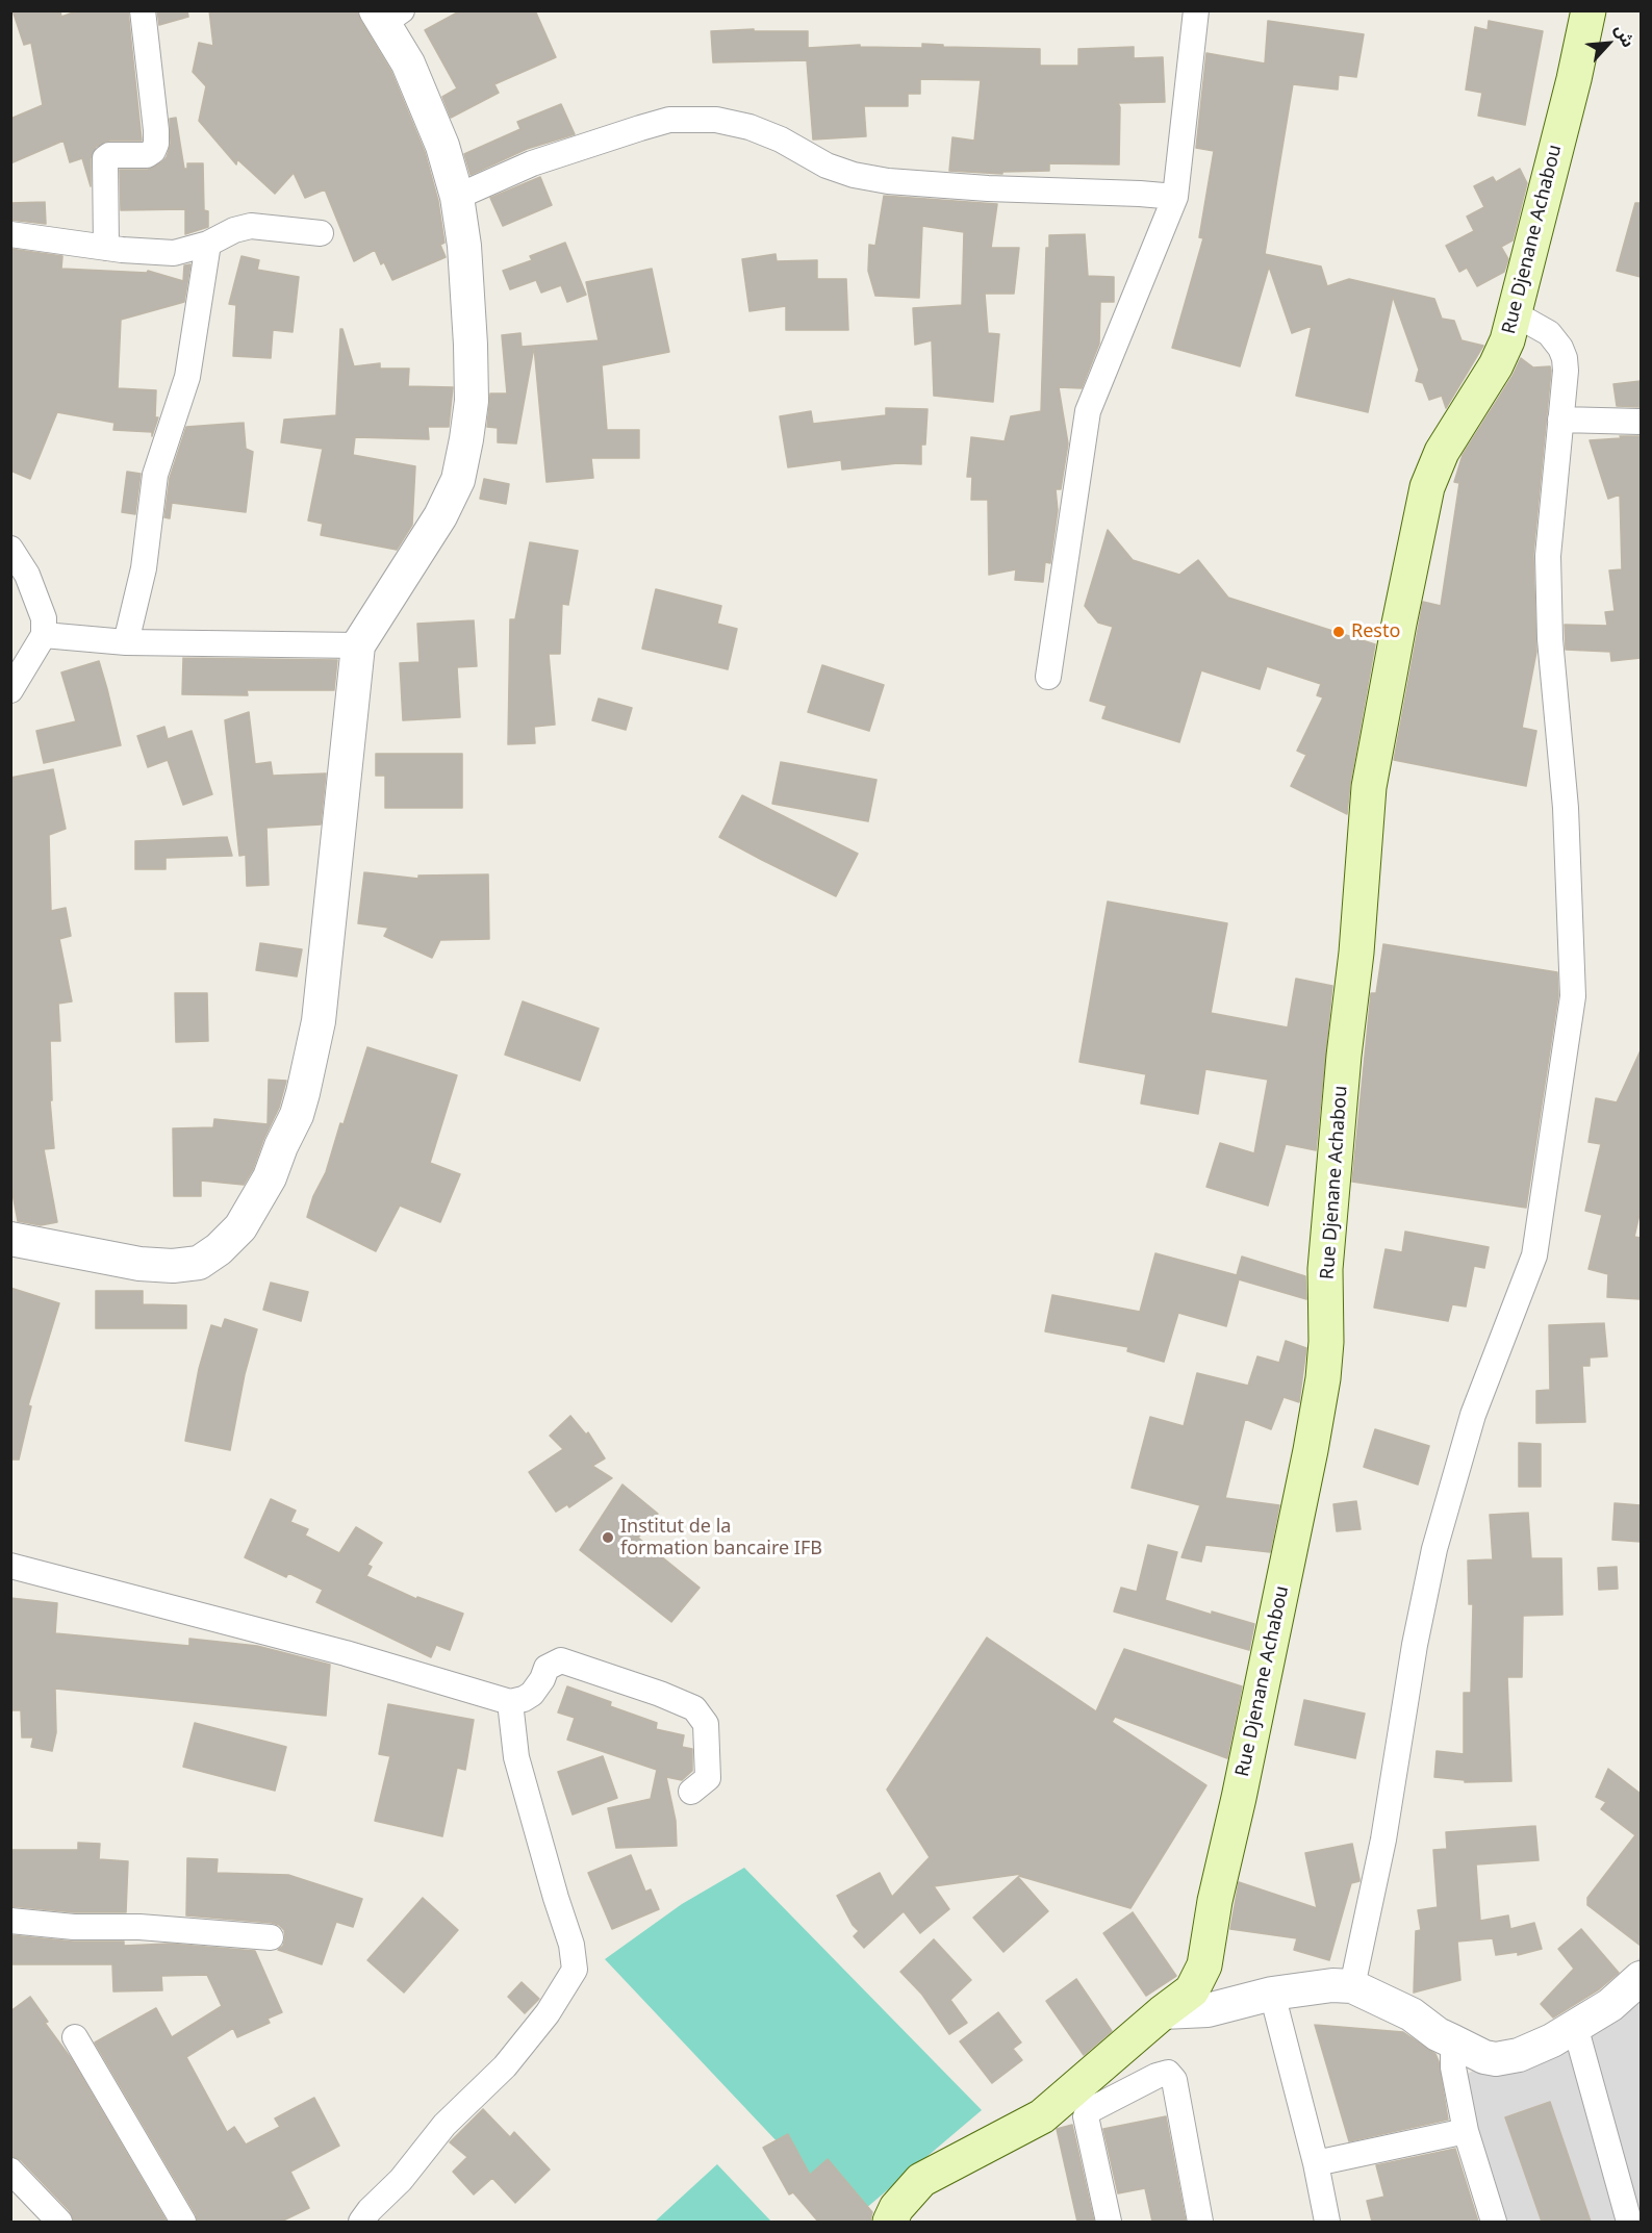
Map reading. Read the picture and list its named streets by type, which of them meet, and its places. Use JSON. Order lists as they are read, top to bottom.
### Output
{
  "streets": {
    "main road": ["Rue Djenane Achabou"]
  },
  "places": ["Resto", "Institut de la formation bancaire IFB"],
  "north": "top right"
}
